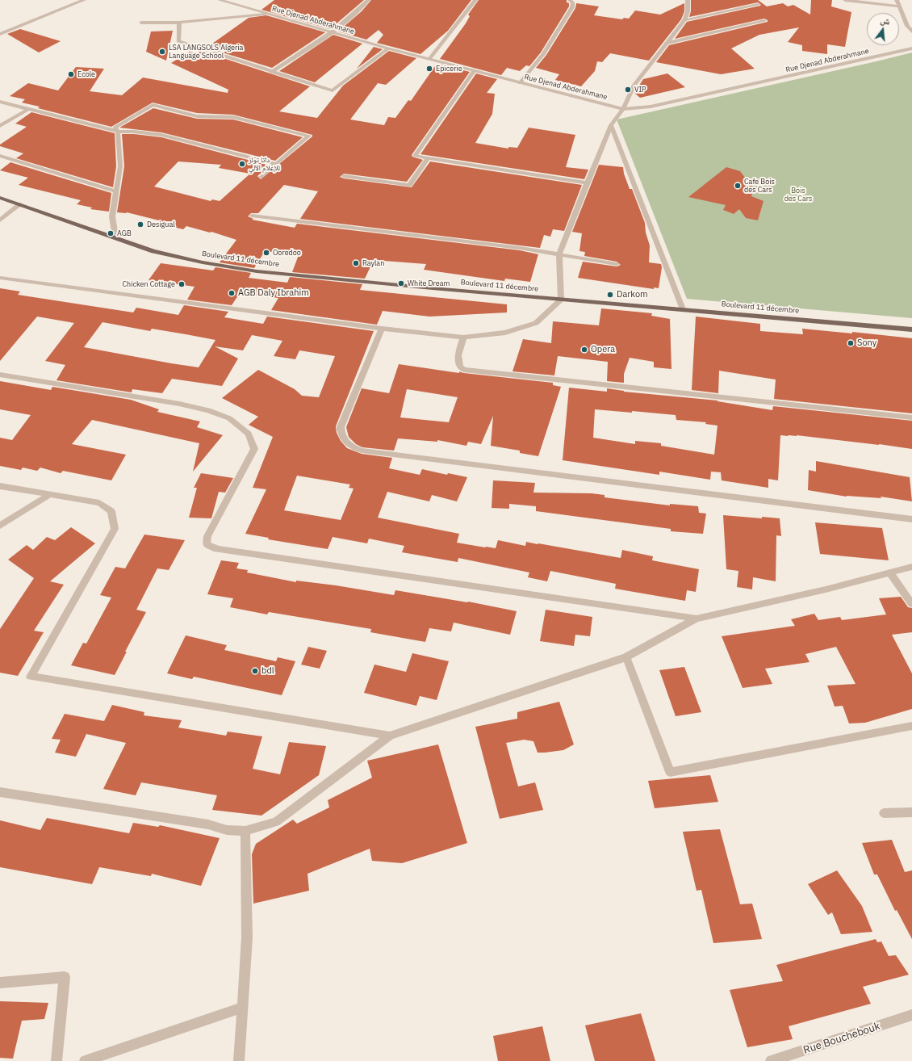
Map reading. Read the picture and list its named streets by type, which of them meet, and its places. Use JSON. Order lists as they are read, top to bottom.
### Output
{
  "streets": {
    "main road": ["Boulevard 11 décembre"],
    "street": ["Rue Djenad Abderahmane", "Rue Bouchebouk"]
  },
  "parks": ["Bois des Cars"],
  "places": [
    "LSA LANGSOLS Algeria Language School",
    "Epicerie",
    "Ecole",
    "VIP",
    "داتا تولز للإعلام الآلي",
    "Cafe Bois des Cars",
    "Desigual",
    "AGB",
    "Ooredoo",
    "Raylan",
    "White Dream",
    "Chicken Cottage",
    "AGB Daly Ibrahim",
    "Darkom",
    "Sony",
    "Opera",
    "bdl"
  ],
  "north": "top"
}
